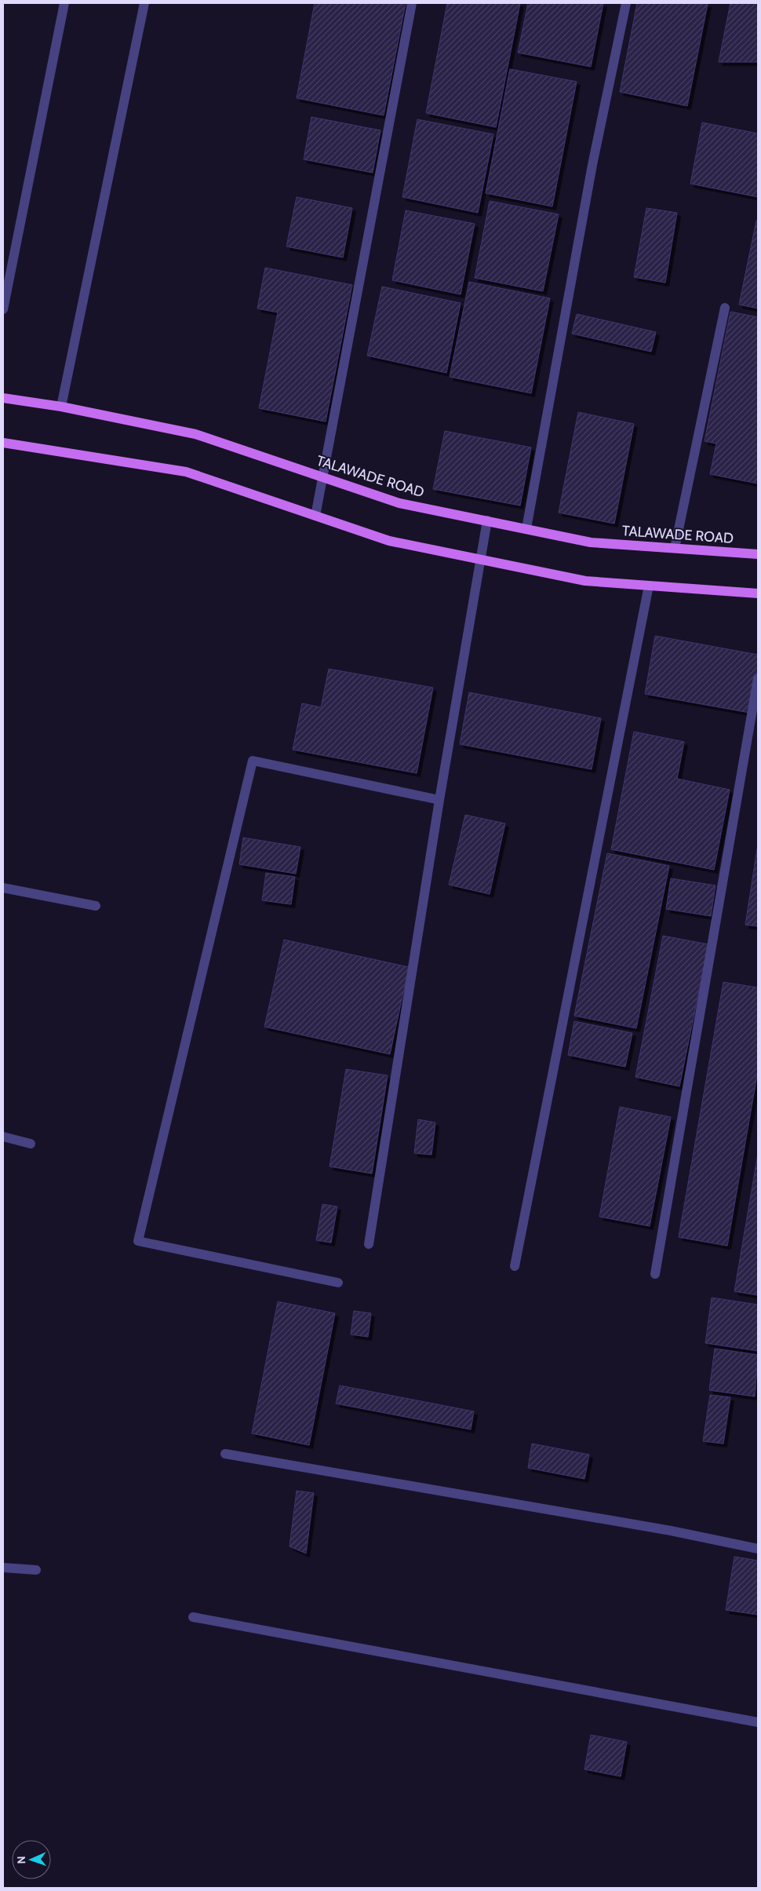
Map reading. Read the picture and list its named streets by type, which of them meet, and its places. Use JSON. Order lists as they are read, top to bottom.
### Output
{
  "streets": {
    "main road": ["TALAWADE ROAD"]
  },
  "north": "left"
}
